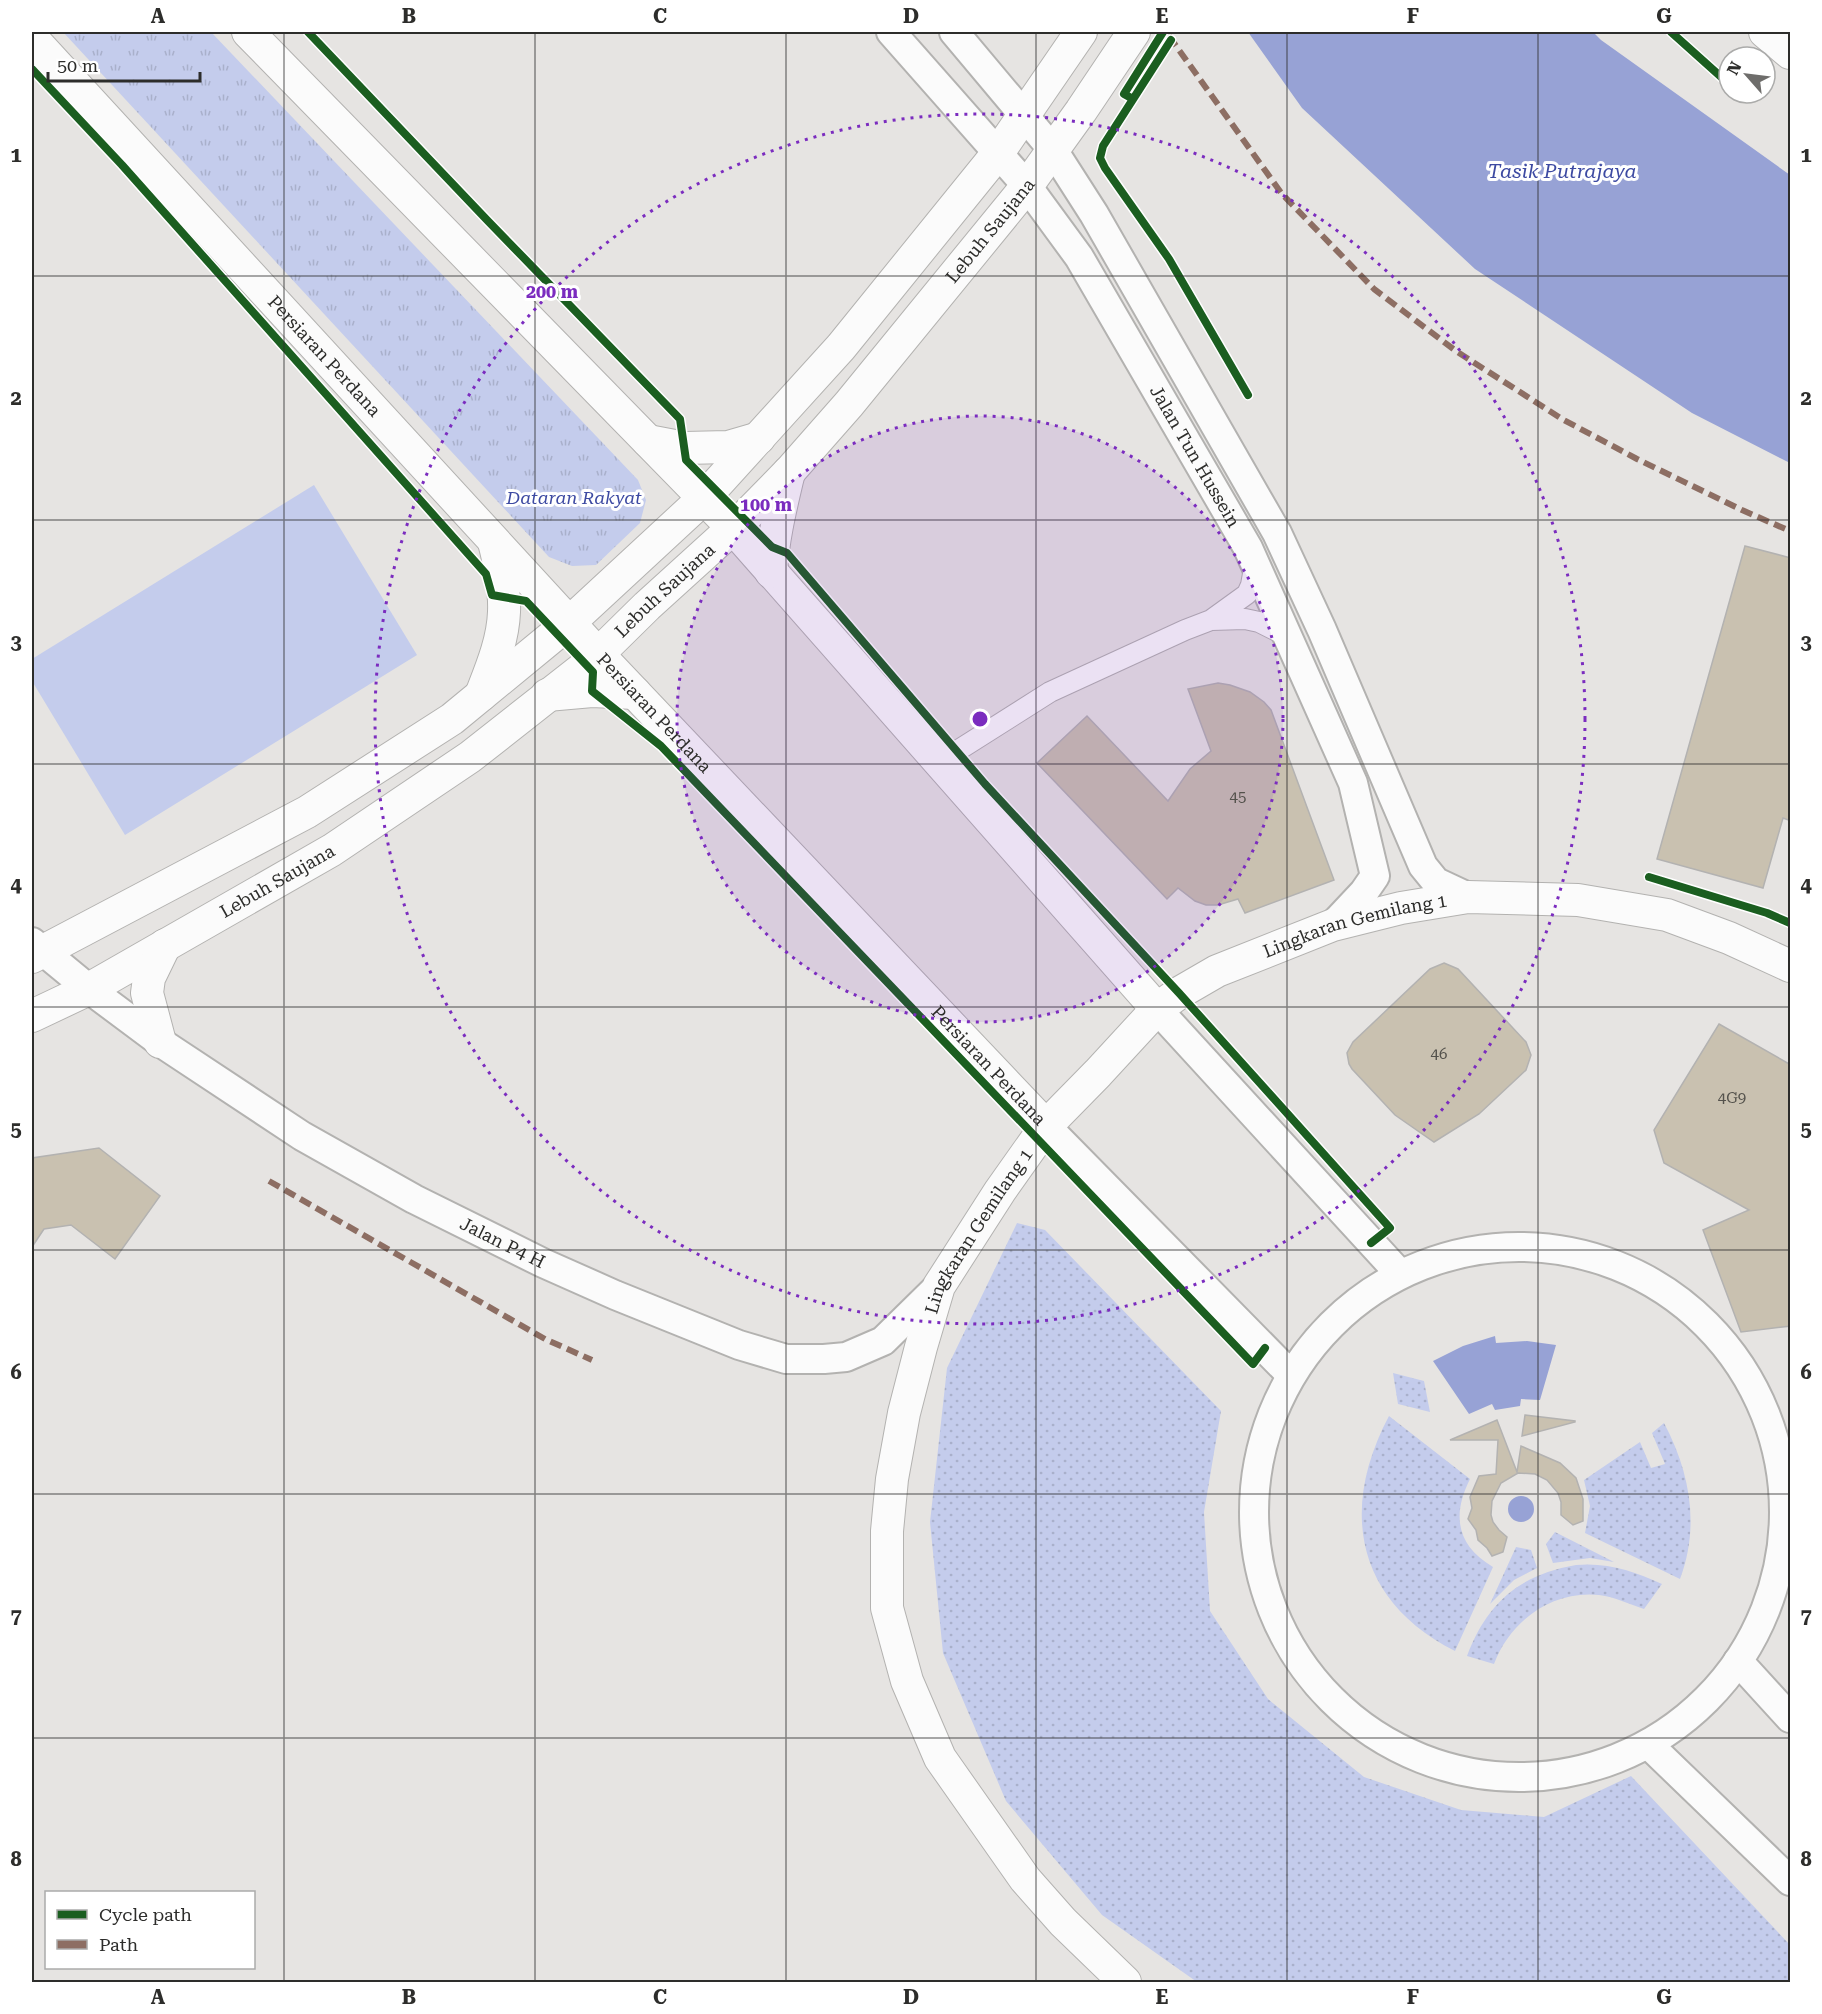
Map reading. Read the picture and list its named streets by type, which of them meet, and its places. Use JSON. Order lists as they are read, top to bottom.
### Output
{
  "streets": {
    "main road": ["Lebuh Saujana", "Persiaran Perdana", "Lingkaran Gemilang 1"],
    "street": ["Jalan Tun Hussein", "Jalan P4 H"]
  },
  "crossings": [
    ["Lebuh Saujana", "Persiaran Perdana"],
    ["Lebuh Saujana", "Jalan Tun Hussein"],
    ["Lebuh Saujana", "Jalan P4 H"],
    ["Persiaran Perdana", "Lingkaran Gemilang 1"],
    ["Jalan Tun Hussein", "Lingkaran Gemilang 1"],
    ["Lingkaran Gemilang 1", "Jalan P4 H"]
  ],
  "water": ["Tasik Putrajaya"],
  "parks": ["Dataran Rakyat"],
  "house_numbers": ["45", "46", "4G9"],
  "legend": ["Cycle path", "Path"],
  "scale_bar": "50 m",
  "north": "top left",
  "grid": {
    "columns": [
      "A",
      "B",
      "C",
      "D",
      "E",
      "F",
      "G"
    ],
    "rows": [
      "1",
      "2",
      "3",
      "4",
      "5",
      "6",
      "7",
      "8"
    ]
  },
  "rings": ["200 m", "100 m"]
}
